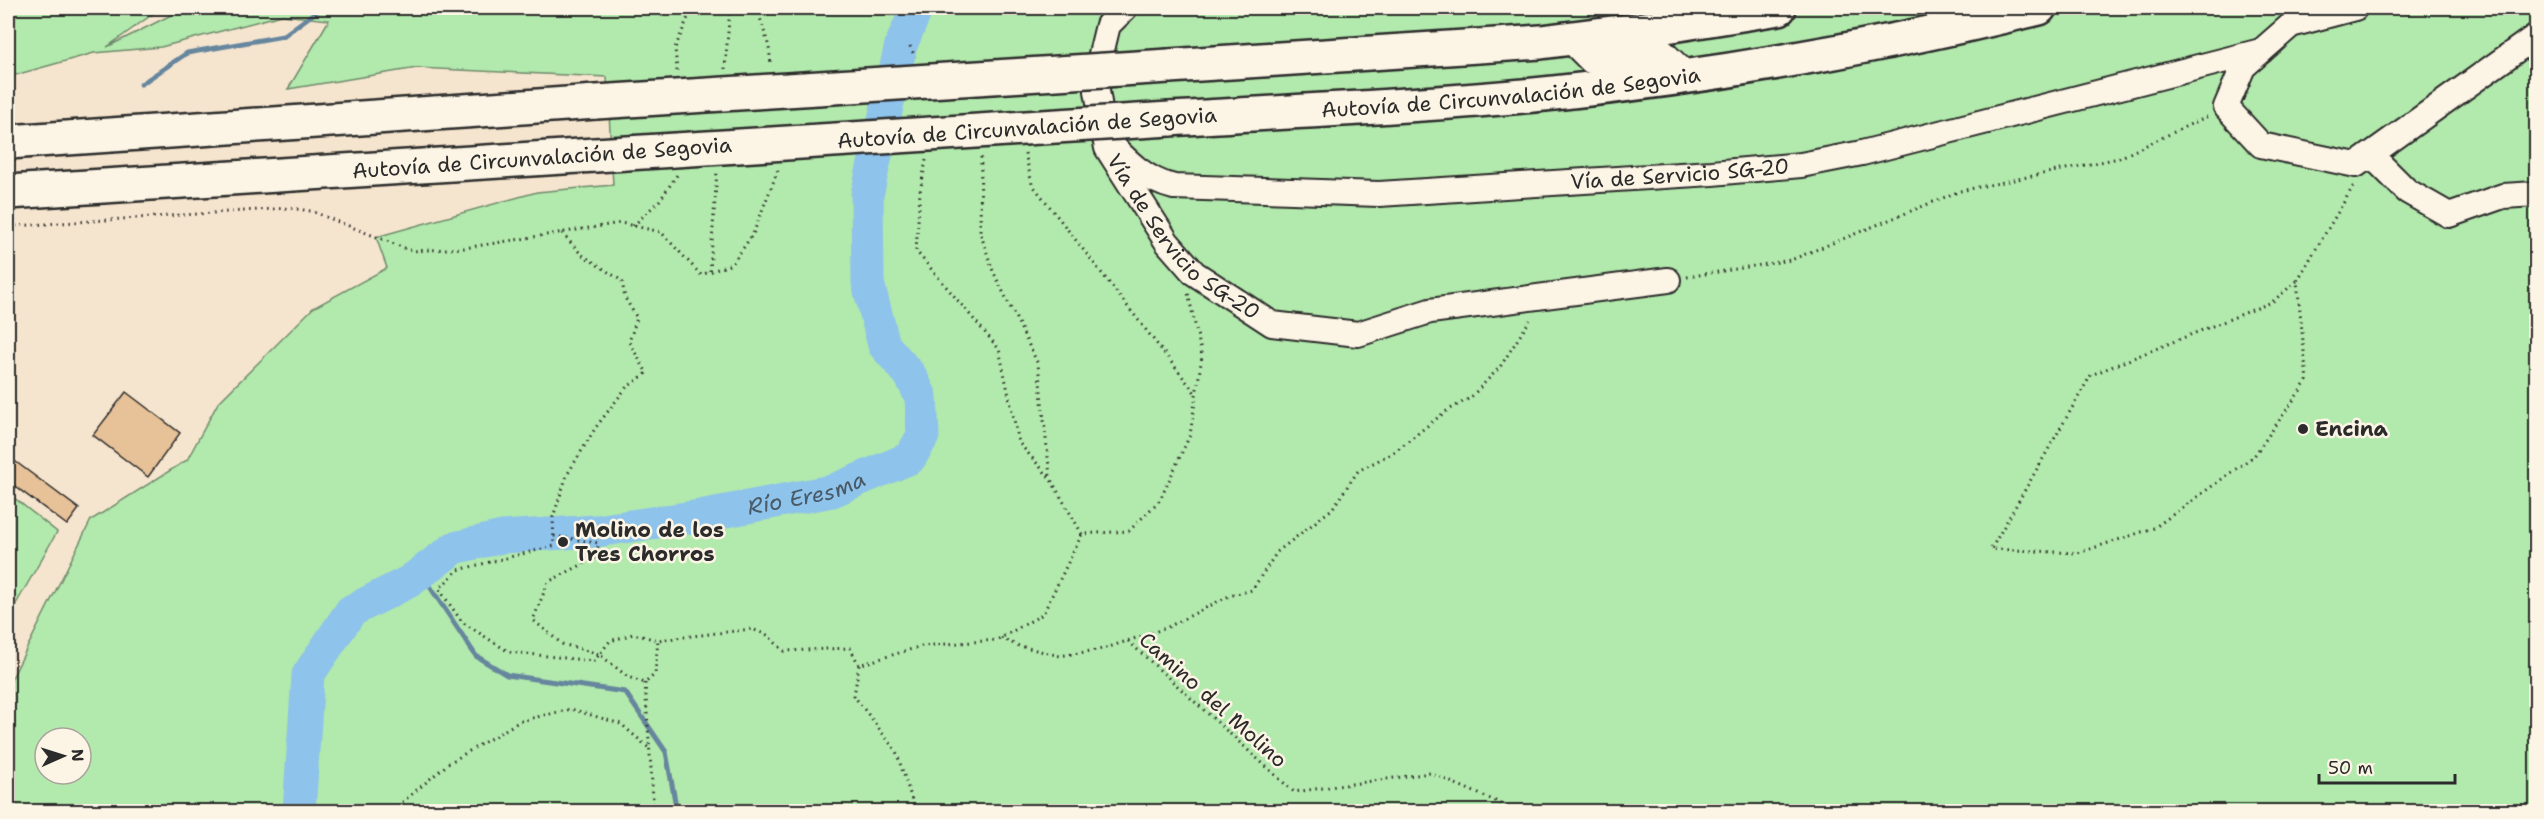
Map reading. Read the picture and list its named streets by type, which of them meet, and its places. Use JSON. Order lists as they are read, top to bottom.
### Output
{
  "streets": {
    "highway": ["Autovía de Circunvalación de Segovia"],
    "street": ["Vía de Servicio SG-20"],
    "path": ["Camino del Molino"]
  },
  "water": ["Río Eresma"],
  "places": ["Encina", "Molino de los Tres Chorros"],
  "scale_bar": "50 m",
  "north": "right"
}
